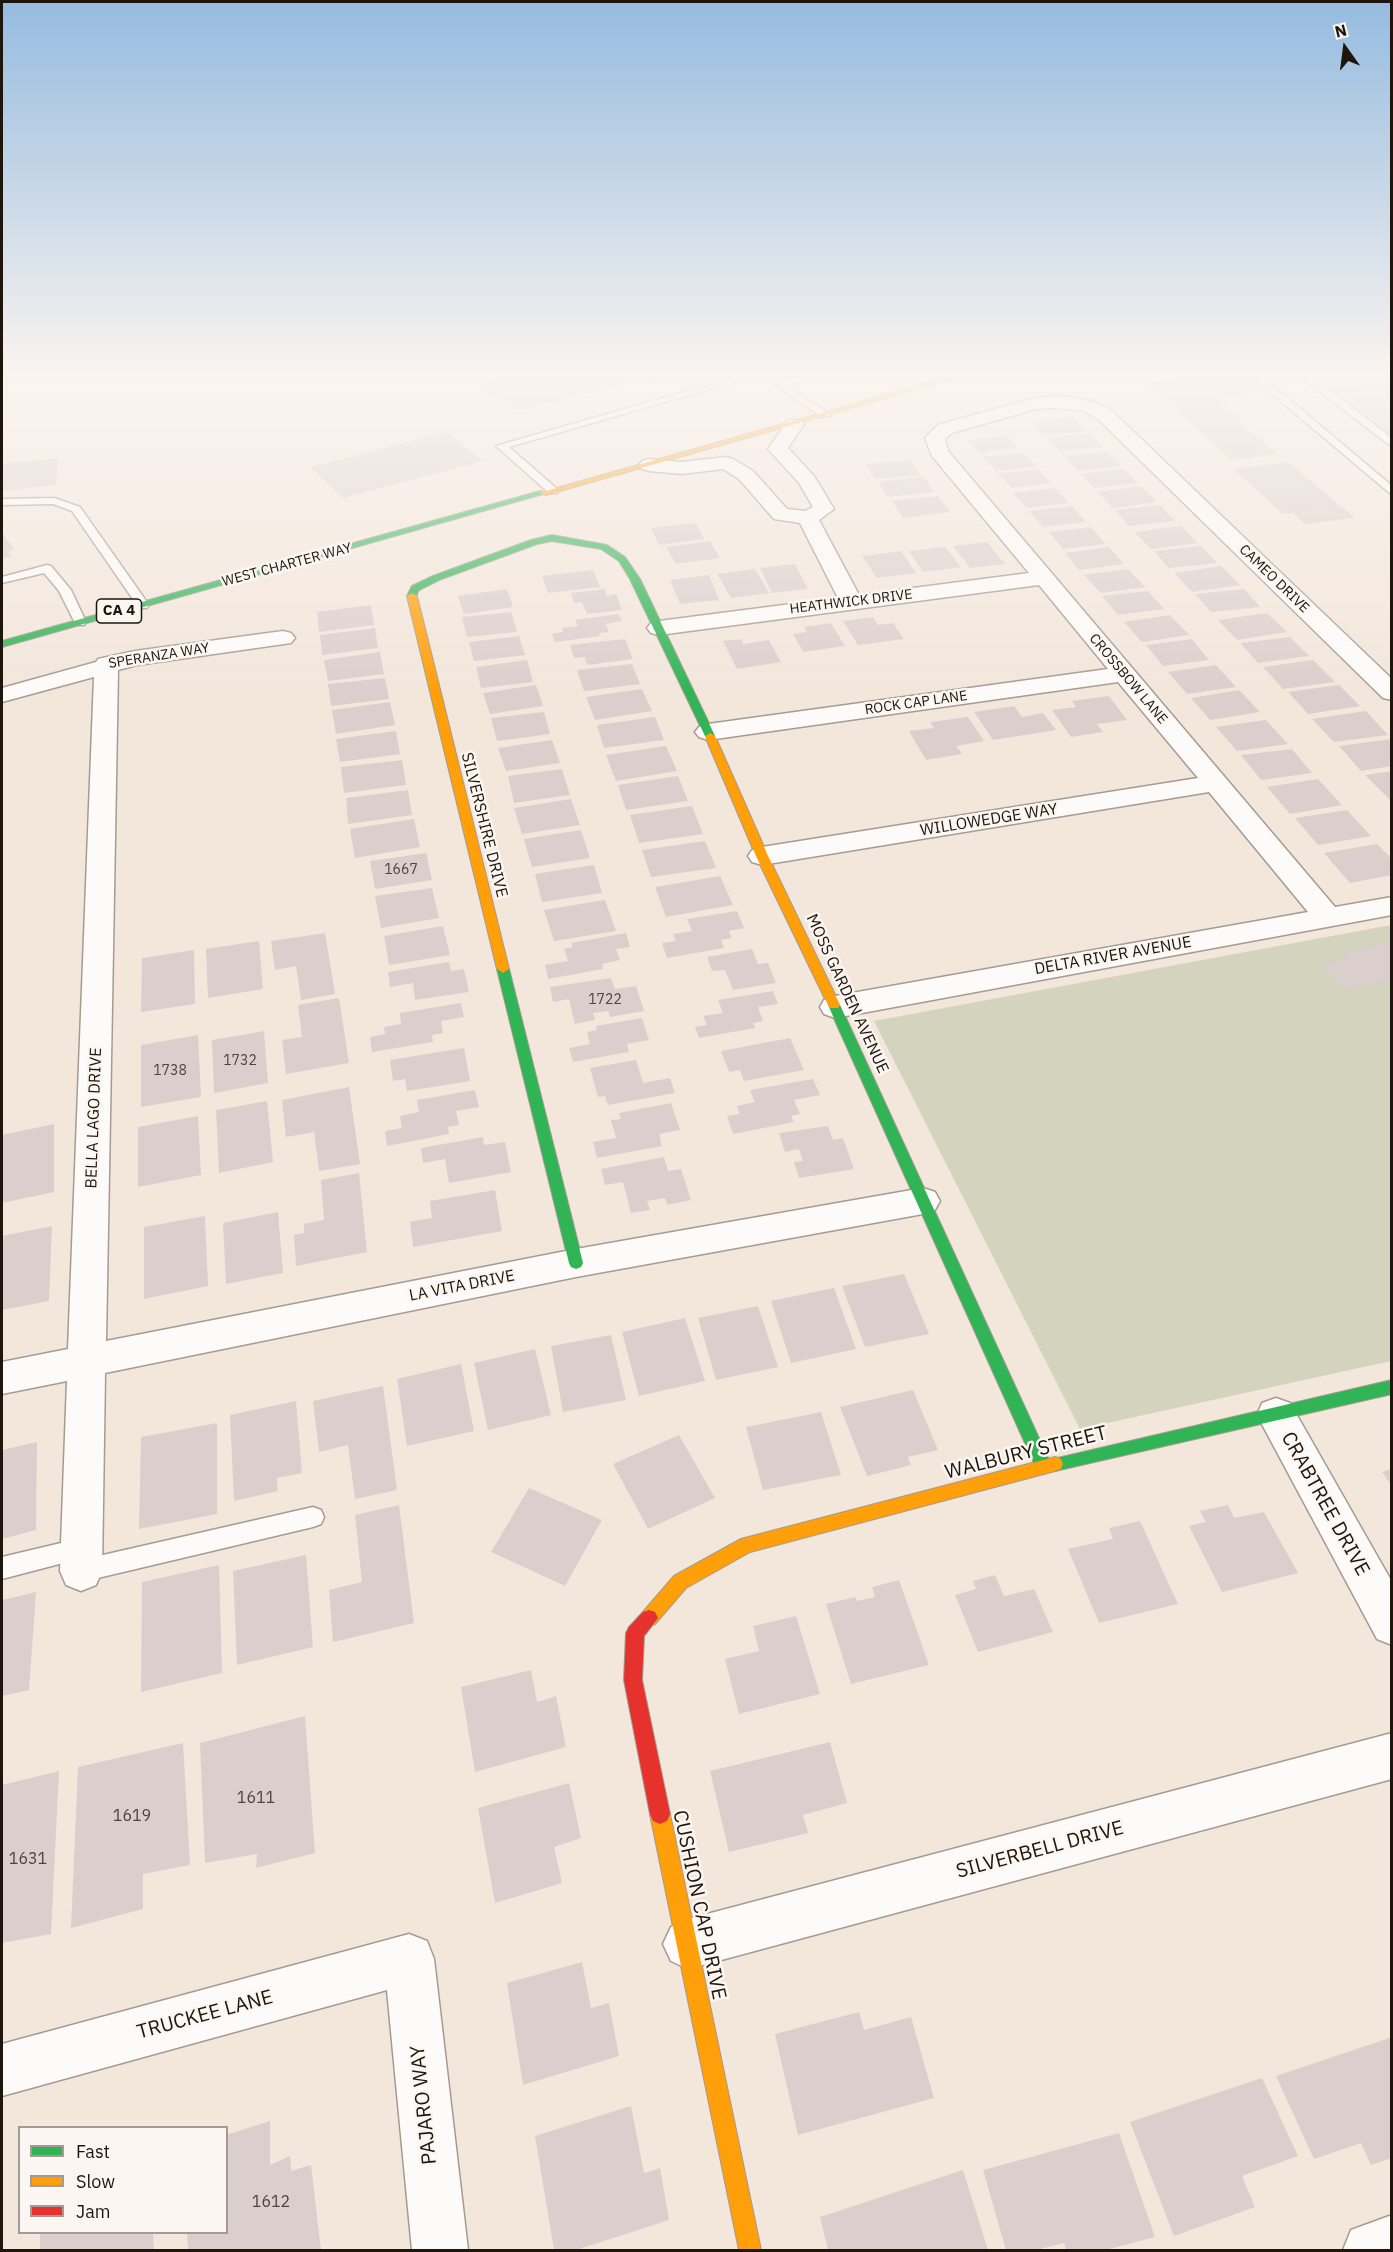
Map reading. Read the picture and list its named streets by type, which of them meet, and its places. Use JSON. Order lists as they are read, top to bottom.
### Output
{
  "streets": {
    "main road": [
      "WEST CHARTER WAY",
      "CA 4",
      "SILVERSHIRE DRIVE",
      "MOSS GARDEN AVENUE",
      "WALBURY STREET",
      "CUSHION CAP DRIVE"
    ],
    "street": [
      "CAMEO DRIVE",
      "HEATHWICK DRIVE",
      "SPERANZA WAY",
      "CROSSBOW LANE",
      "ROCK CAP LANE",
      "WILLOWEDGE WAY",
      "DELTA RIVER AVENUE",
      "BELLA LAGO DRIVE",
      "LA VITA DRIVE",
      "CRABTREE DRIVE",
      "SILVERBELL DRIVE",
      "TRUCKEE LANE",
      "PAJARO WAY"
    ]
  },
  "crossings": [
    ["HEATHWICK DRIVE", "CROSSBOW LANE"],
    ["HEATHWICK DRIVE", "MOSS GARDEN AVENUE"],
    ["SPERANZA WAY", "BELLA LAGO DRIVE"],
    ["CROSSBOW LANE", "ROCK CAP LANE"],
    ["CROSSBOW LANE", "WILLOWEDGE WAY"],
    ["CROSSBOW LANE", "DELTA RIVER AVENUE"],
    ["ROCK CAP LANE", "MOSS GARDEN AVENUE"],
    ["WILLOWEDGE WAY", "MOSS GARDEN AVENUE"],
    ["SILVERSHIRE DRIVE", "MOSS GARDEN AVENUE"],
    ["SILVERSHIRE DRIVE", "LA VITA DRIVE"],
    ["DELTA RIVER AVENUE", "MOSS GARDEN AVENUE"],
    ["MOSS GARDEN AVENUE", "LA VITA DRIVE"],
    ["MOSS GARDEN AVENUE", "WALBURY STREET"],
    ["BELLA LAGO DRIVE", "LA VITA DRIVE"],
    ["WALBURY STREET", "CRABTREE DRIVE"],
    ["WALBURY STREET", "CUSHION CAP DRIVE"],
    ["SILVERBELL DRIVE", "CUSHION CAP DRIVE"],
    ["TRUCKEE LANE", "PAJARO WAY"]
  ],
  "house_numbers": [
    "1667",
    "1722",
    "1732",
    "1738",
    "1611",
    "1619",
    "1631",
    "1612"
  ],
  "legend": ["Fast", "Slow", "Jam"],
  "north": "top"
}
